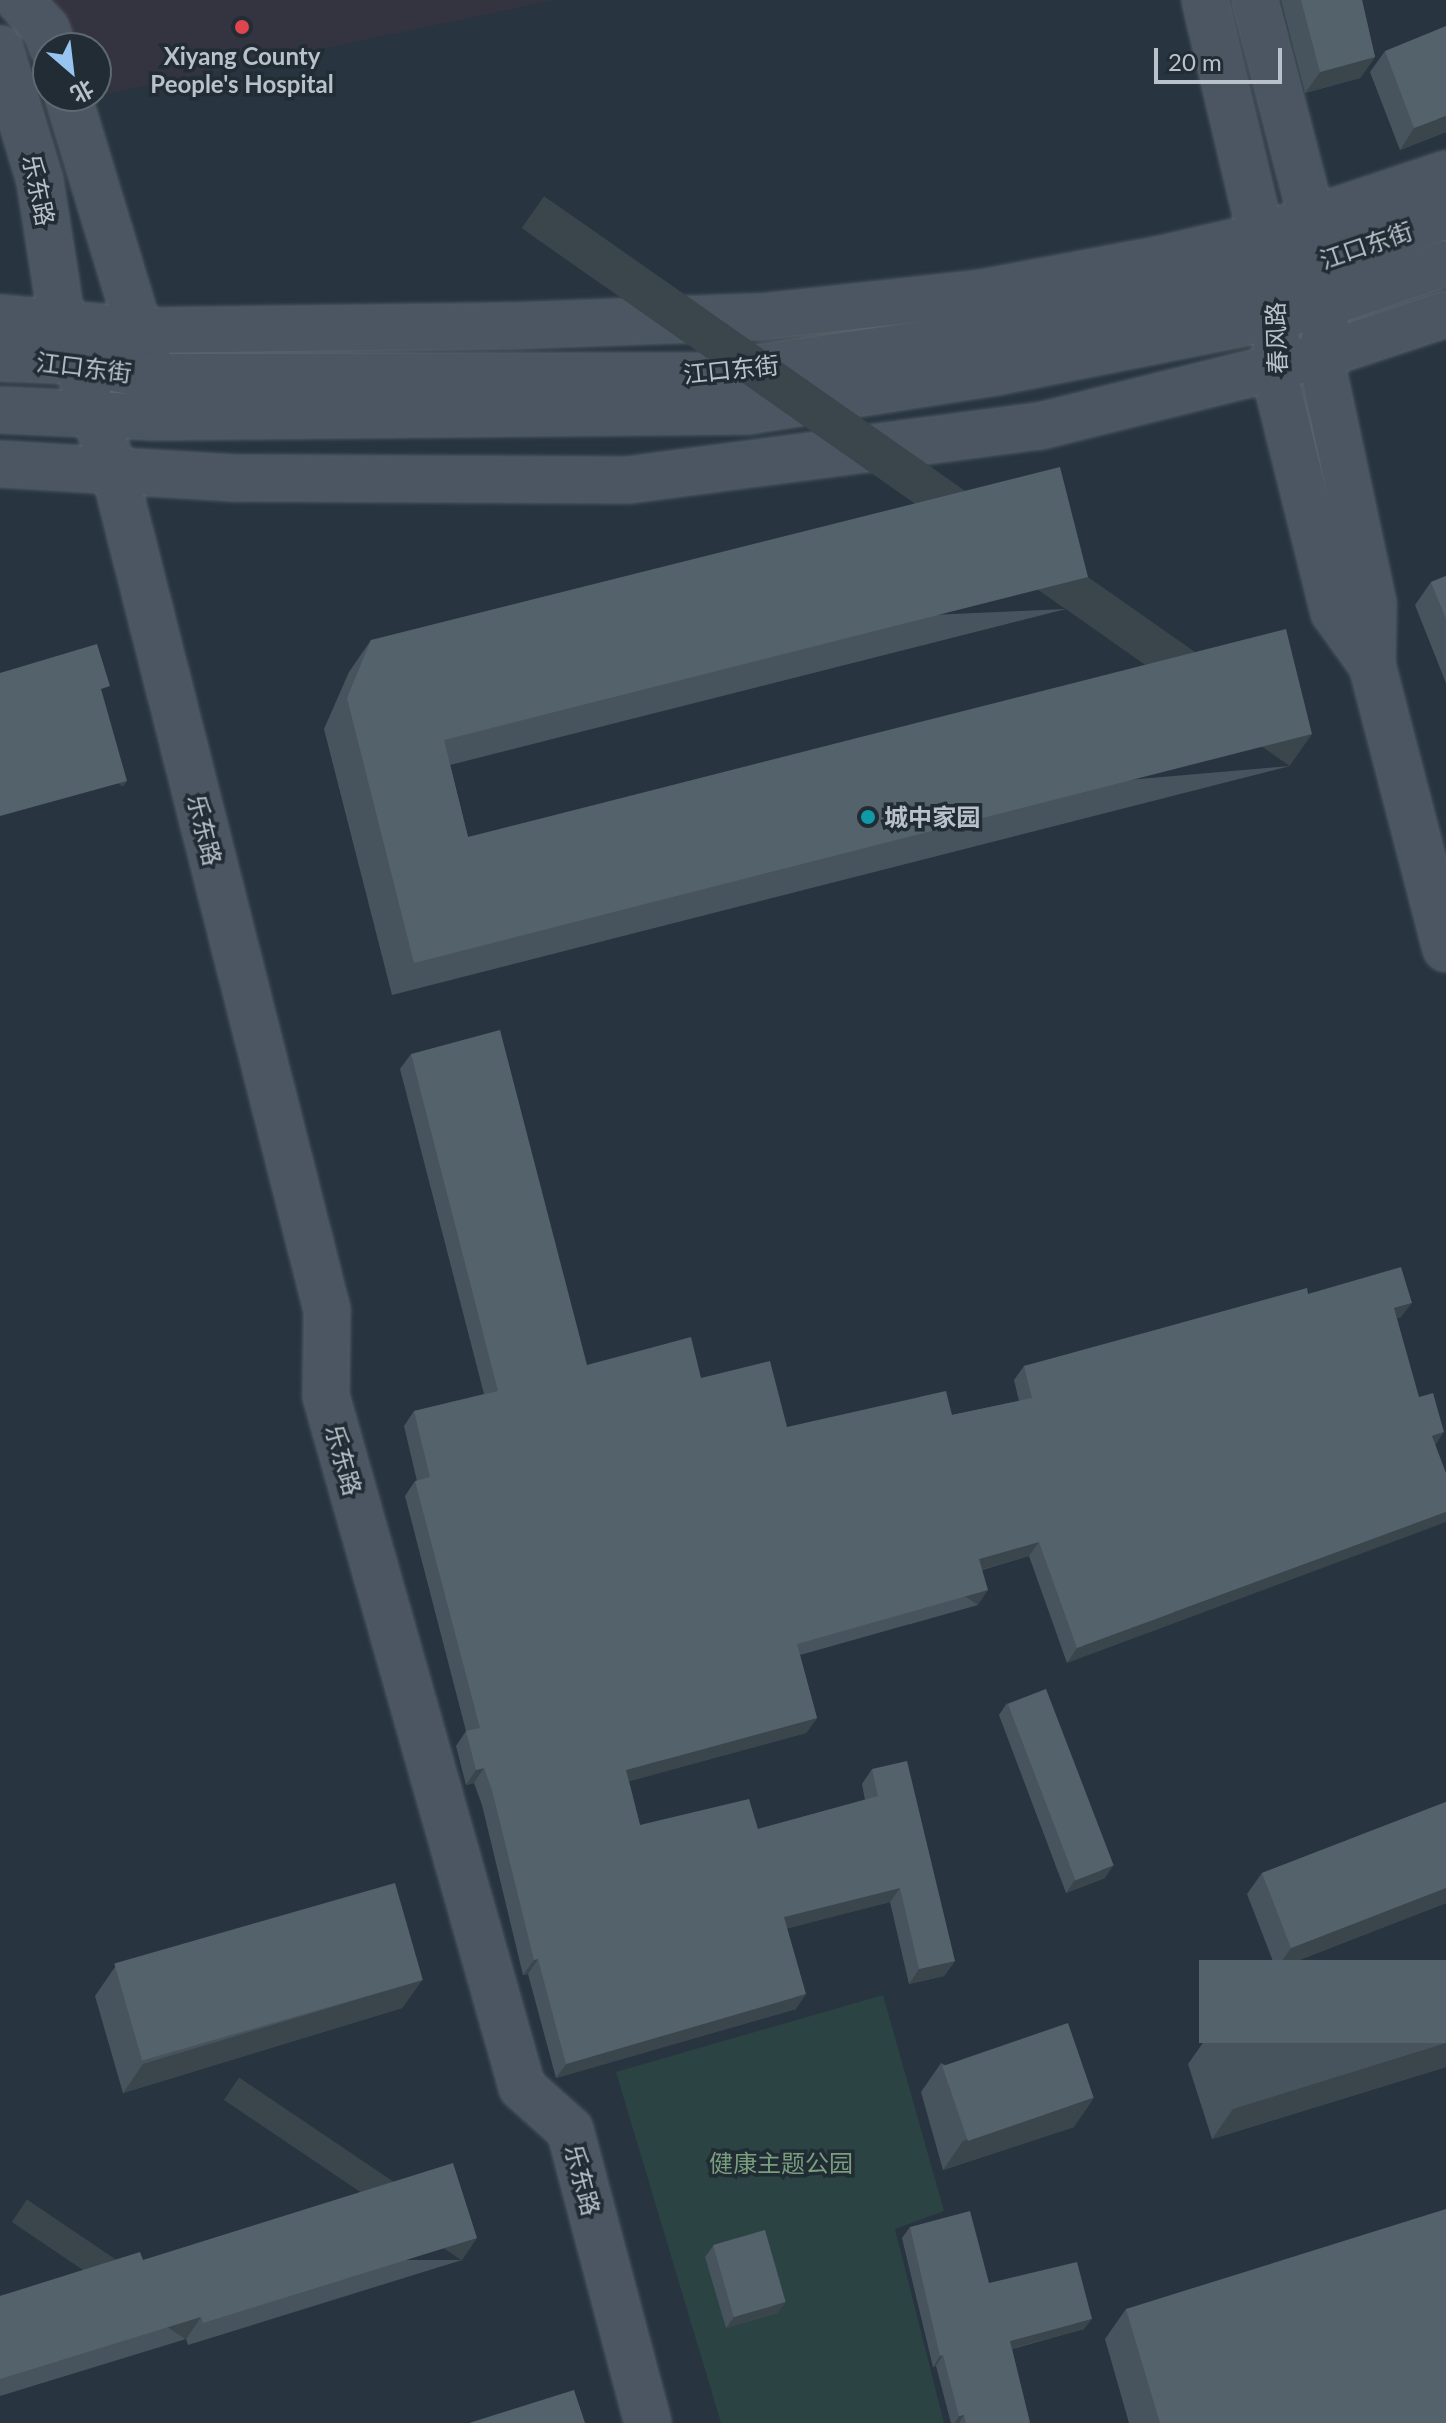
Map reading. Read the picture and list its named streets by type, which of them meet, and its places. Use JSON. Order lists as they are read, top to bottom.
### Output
{
  "streets": {
    "main road": ["乐东路", "江口东街", "春风路"]
  },
  "crossings": [
    ["乐东路", "江口东街"],
    ["江口东街", "春风路"]
  ],
  "parks": ["健康主题公园"],
  "places": ["Xiyang County People's Hospital", "城中家园"],
  "scale_bar": "20 m",
  "north": "bottom right"
}
